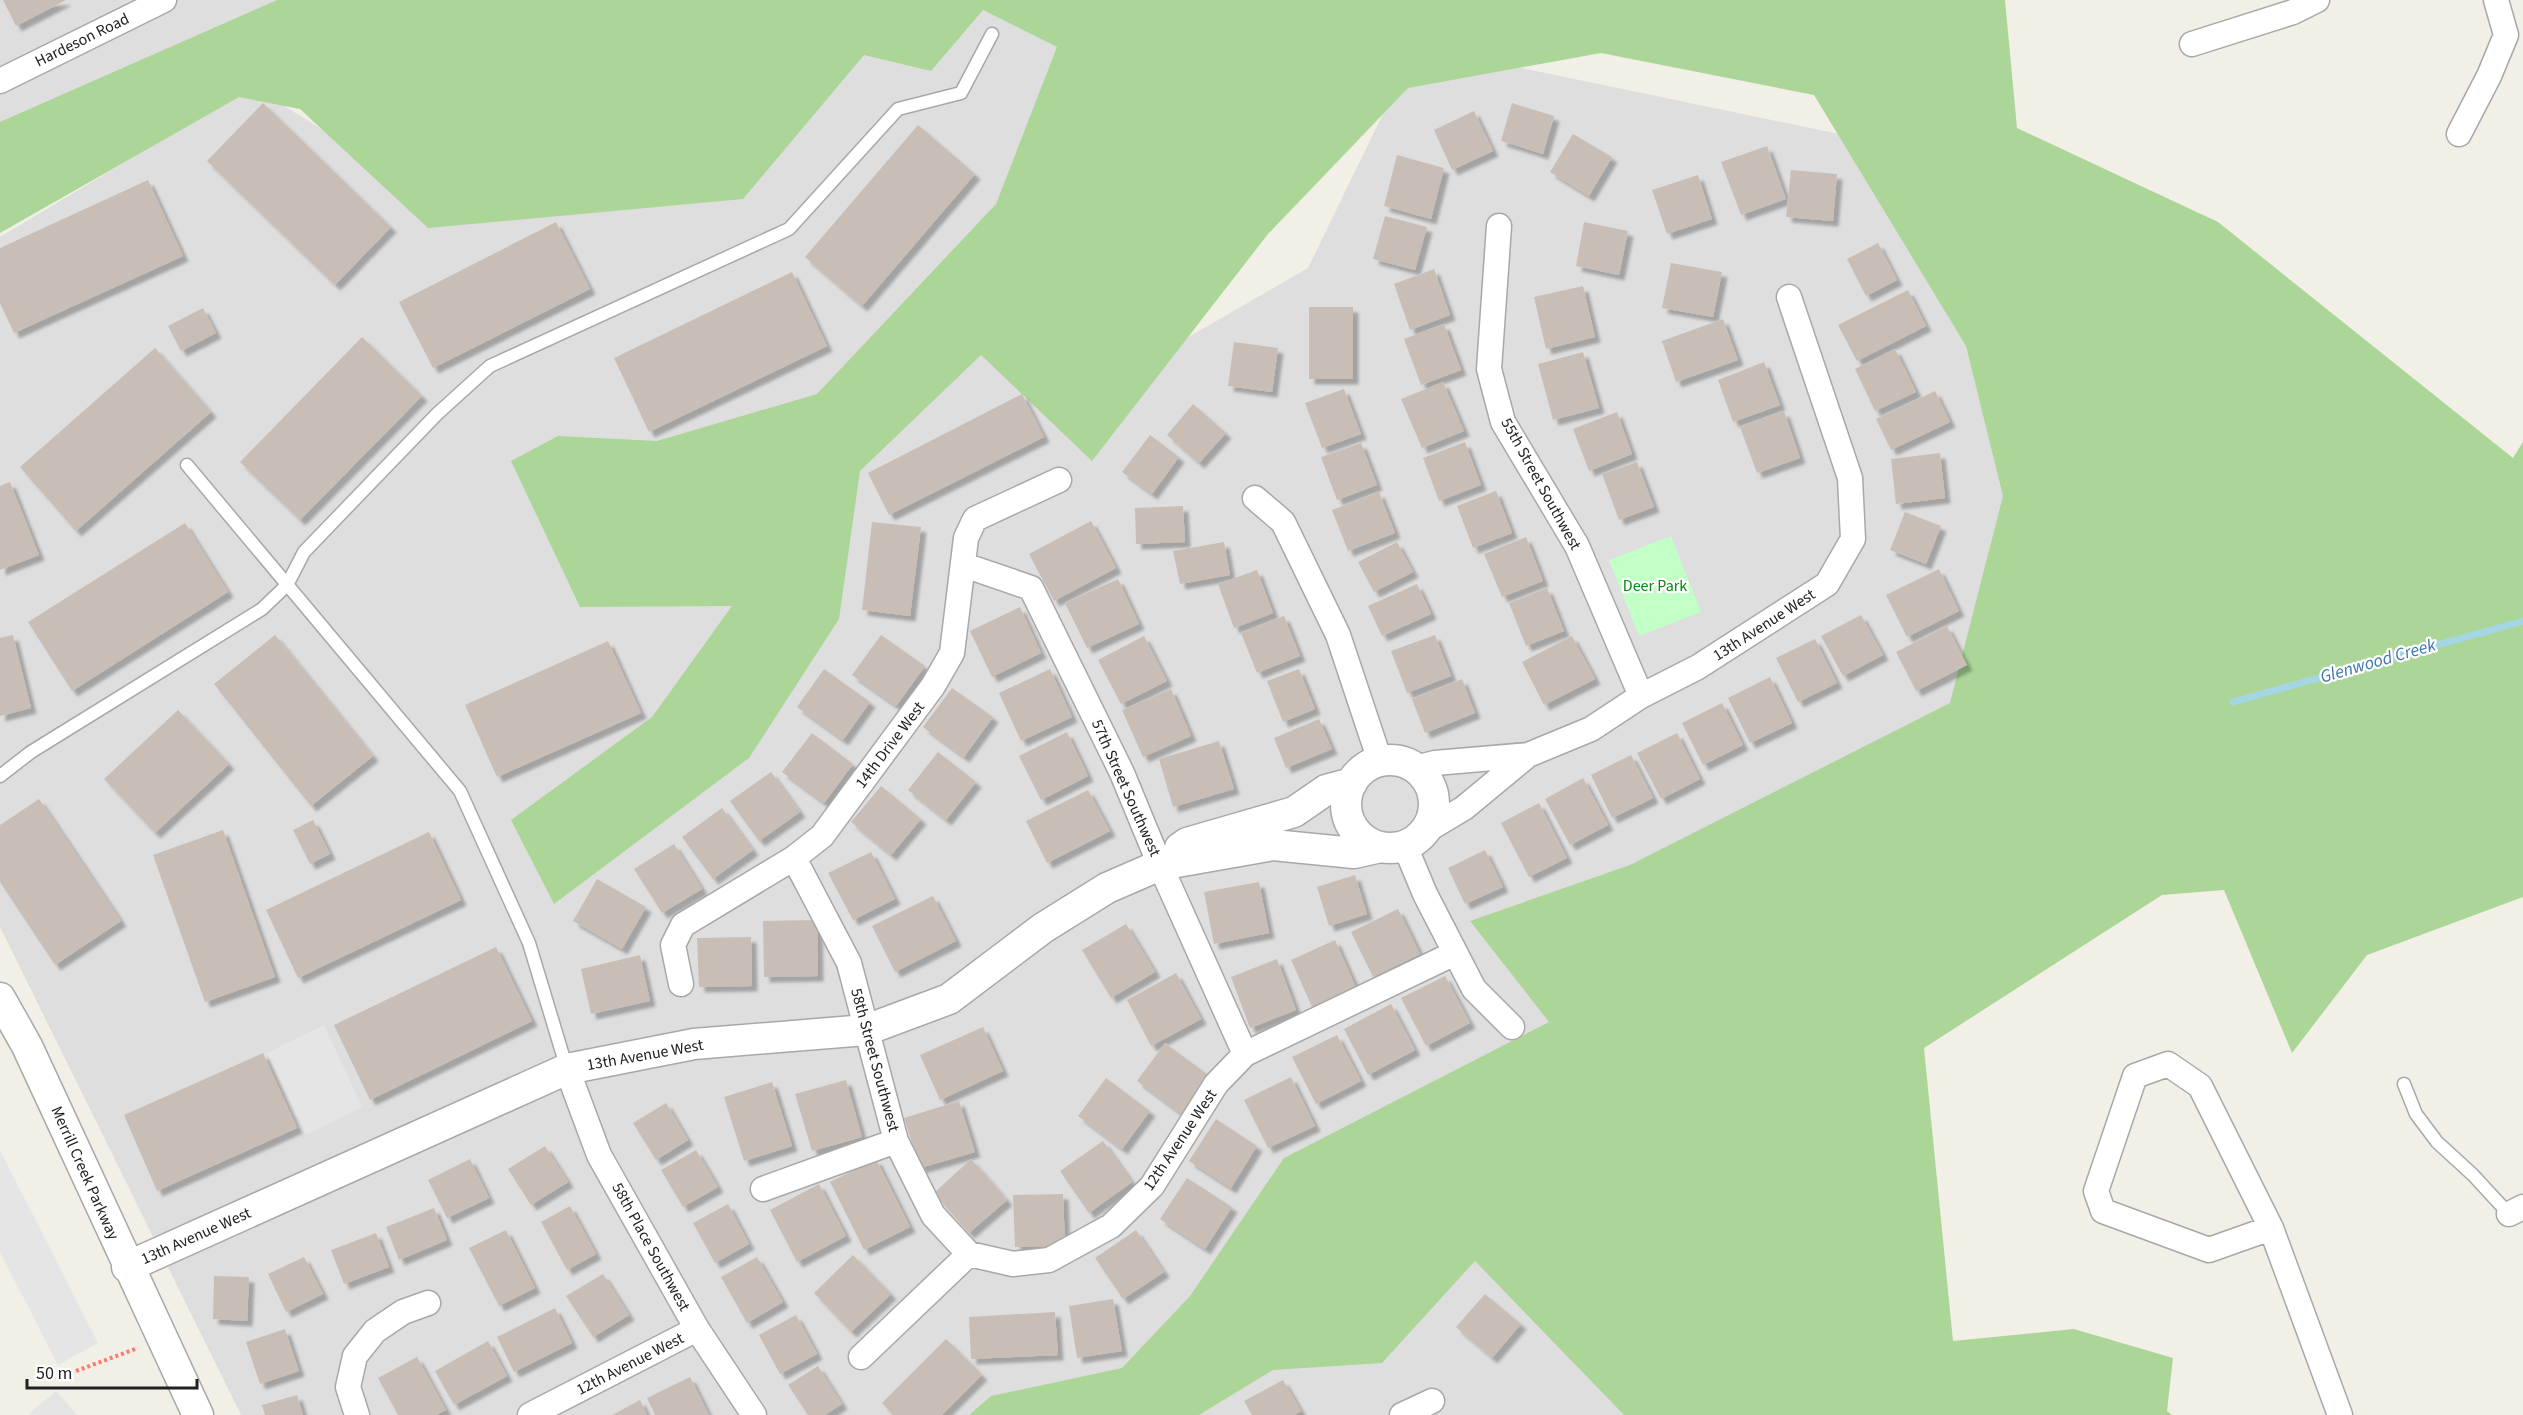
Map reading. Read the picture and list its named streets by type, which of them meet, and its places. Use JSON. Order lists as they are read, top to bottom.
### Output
{
  "streets": {
    "street": [
      "Hardeson Road",
      "55th Street Southwest",
      "13th Avenue West",
      "14th Drive West",
      "57th Street Southwest",
      "58th Street Southwest",
      "12th Avenue West",
      "Merrill Creek Parkway",
      "58th Place Southwest"
    ]
  },
  "crossings": [
    ["55th Street Southwest", "13th Avenue West"],
    ["13th Avenue West", "57th Street Southwest"],
    ["13th Avenue West", "58th Street Southwest"],
    ["13th Avenue West", "Merrill Creek Parkway"],
    ["13th Avenue West", "58th Place Southwest"],
    ["14th Drive West", "57th Street Southwest"],
    ["14th Drive West", "58th Street Southwest"],
    ["57th Street Southwest", "12th Avenue West"],
    ["58th Street Southwest", "12th Avenue West"],
    ["12th Avenue West", "58th Place Southwest"]
  ],
  "water": ["Glenwood Creek"],
  "parks": ["Deer Park"],
  "scale_bar": "50 m"
}
